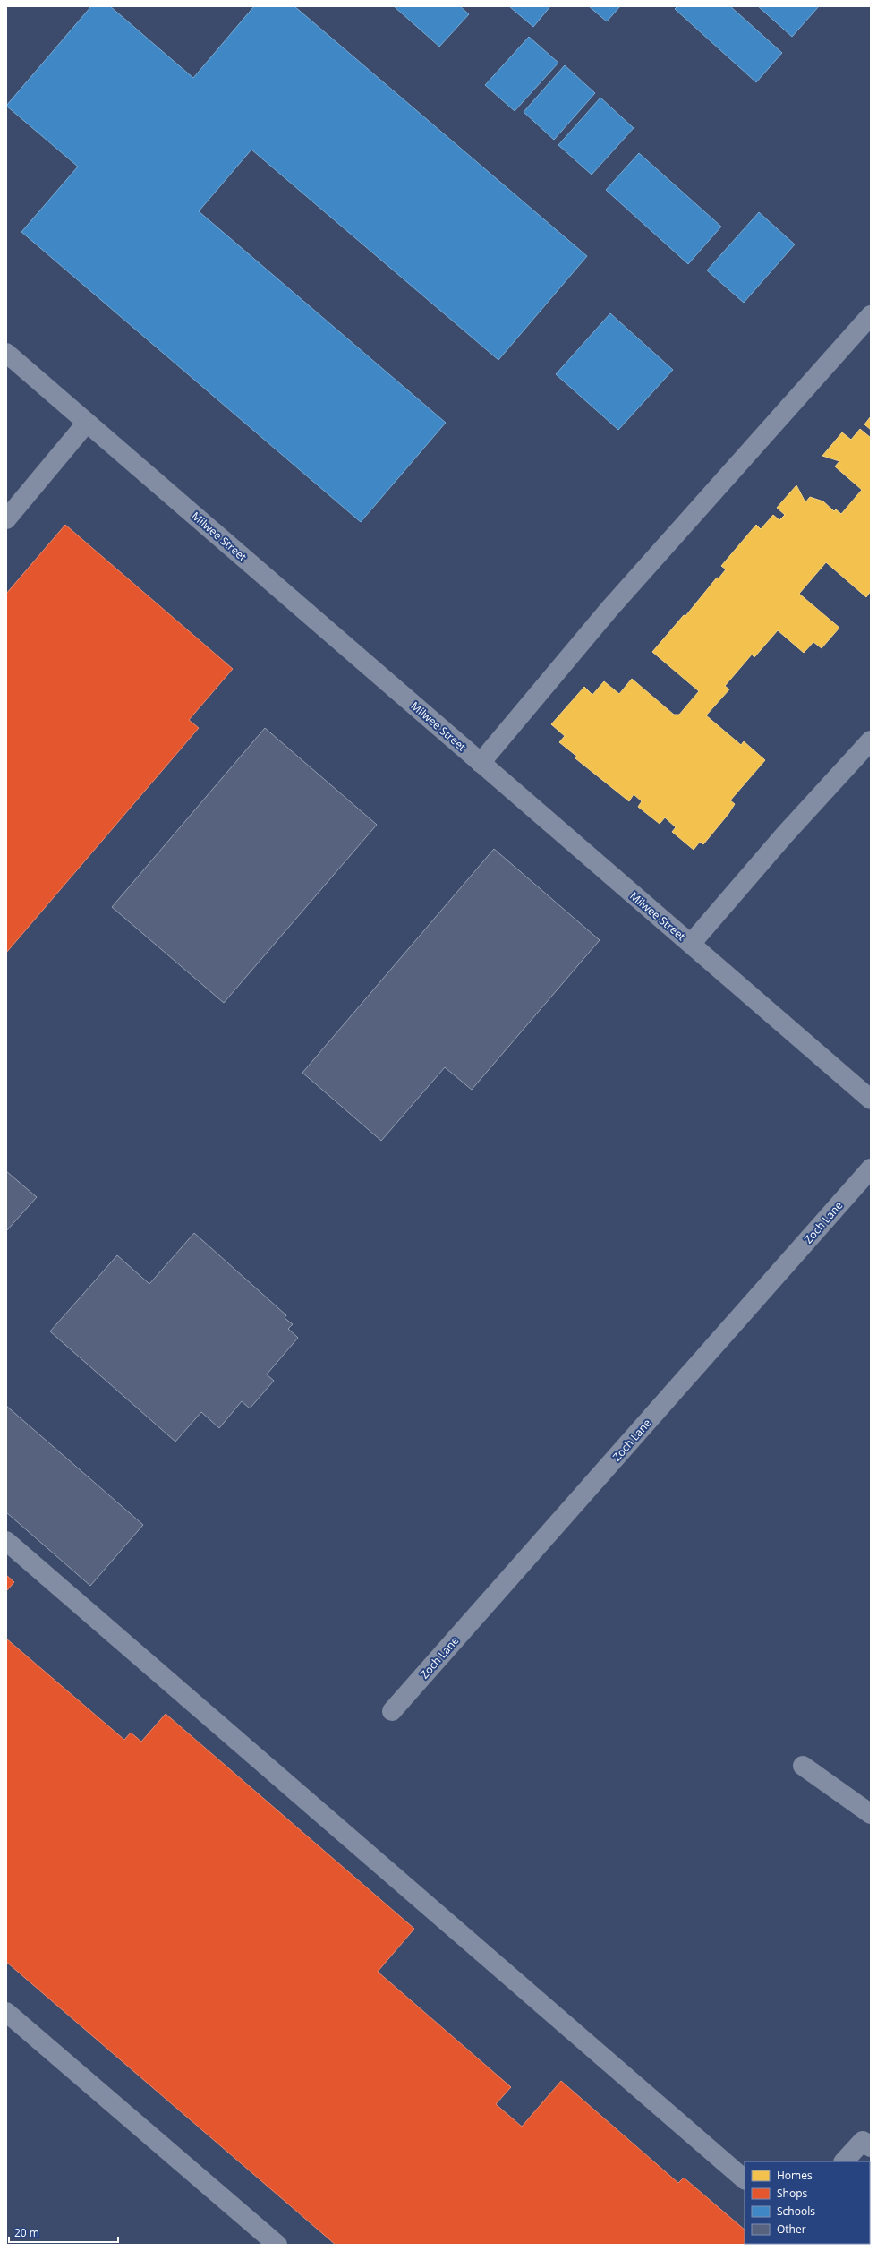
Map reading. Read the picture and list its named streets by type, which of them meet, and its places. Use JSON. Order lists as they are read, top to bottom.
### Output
{
  "streets": {
    "street": ["Milwee Street", "Zoch Lane"]
  },
  "legend": [
    "Homes",
    "Shops",
    "Schools",
    "Other"
  ],
  "scale_bar": "20 m"
}
